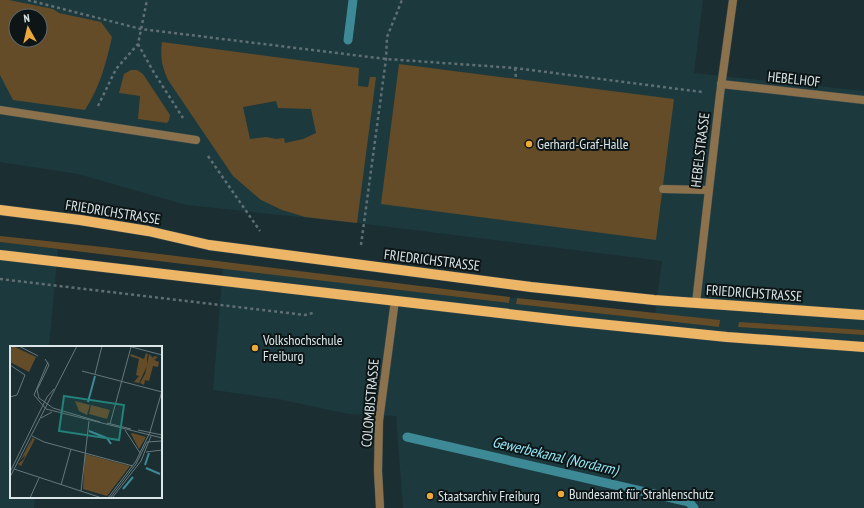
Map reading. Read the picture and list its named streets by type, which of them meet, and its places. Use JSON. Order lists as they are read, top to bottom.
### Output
{
  "streets": {
    "main road": ["FRIEDRICHSTRASSE"],
    "street": ["HEBELHOF", "HEBELSTRASSE", "COLOMBISTRASSE"]
  },
  "crossings": [
    ["HEBELHOF", "HEBELSTRASSE"],
    ["HEBELSTRASSE", "FRIEDRICHSTRASSE"]
  ],
  "water": ["Gewerbekanal (Nordarm)"],
  "places": [
    "Gerhard-Graf-Halle",
    "Volkshochschule Freiburg",
    "Bundesamt für Strahlenschutz",
    "Staatsarchiv Freiburg"
  ],
  "north": "top"
}
